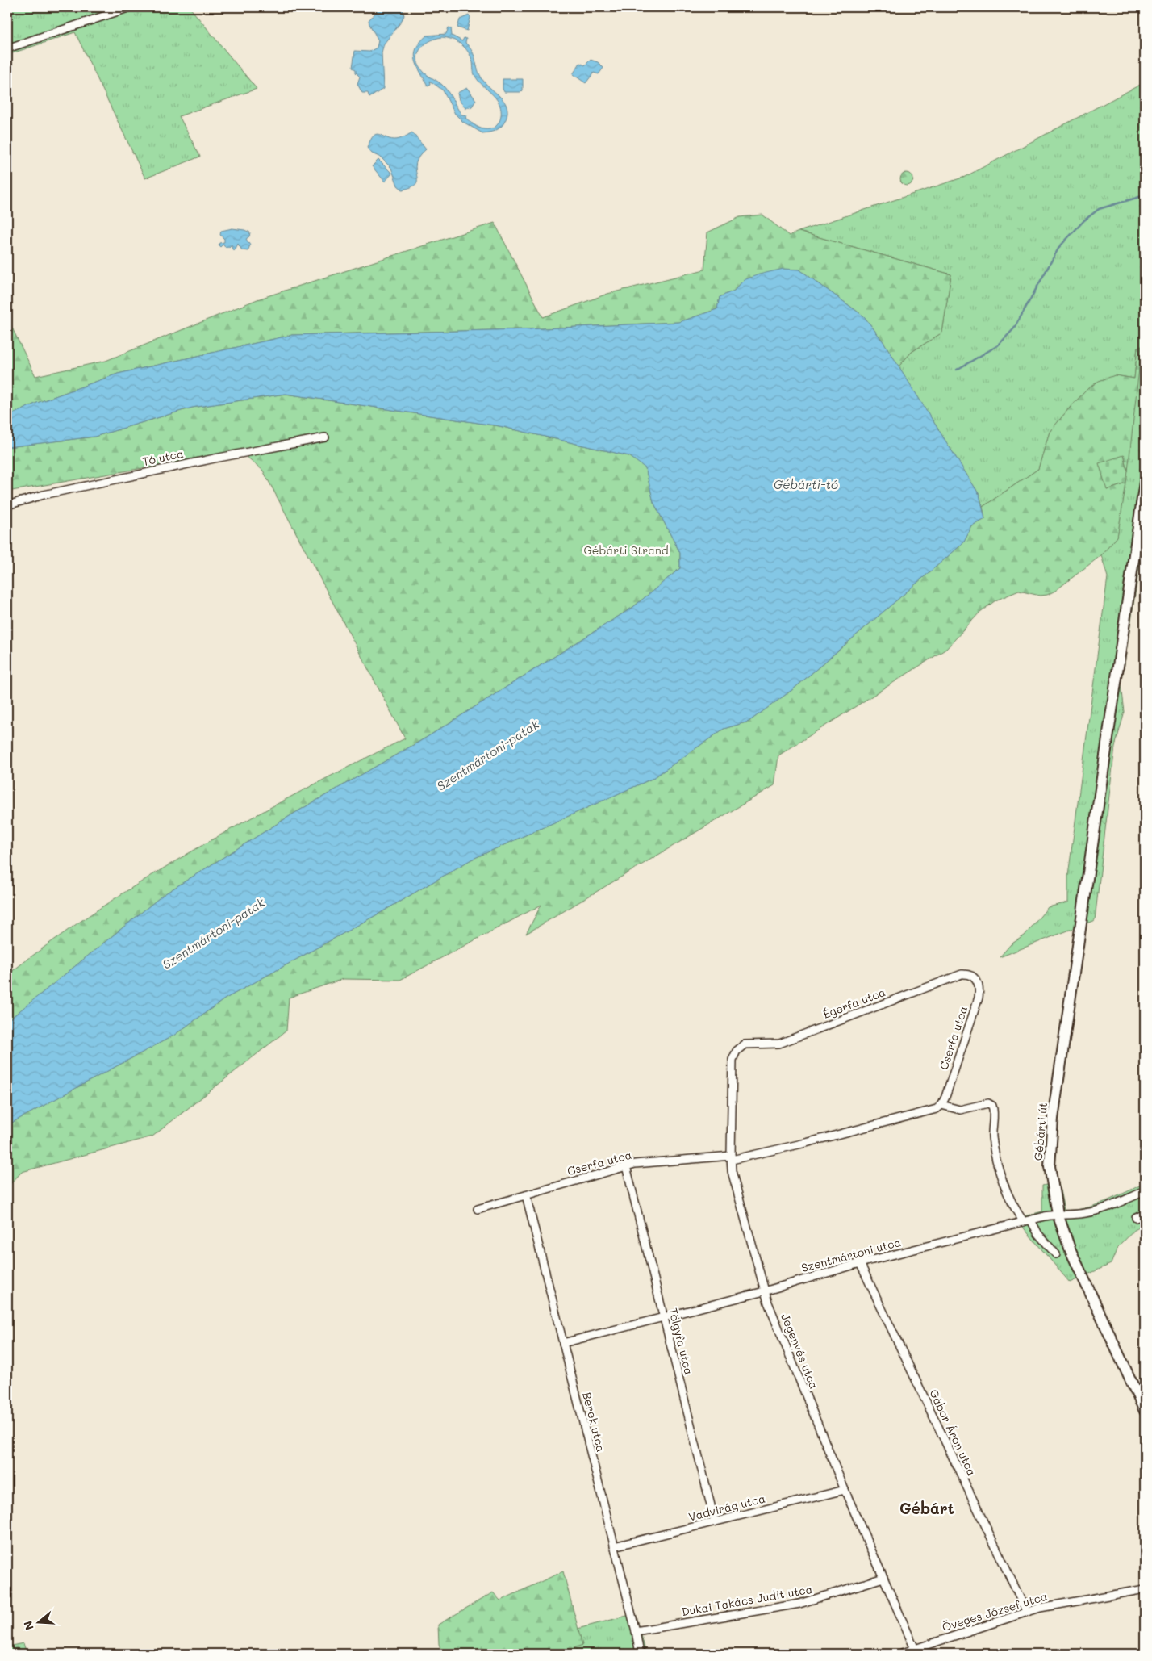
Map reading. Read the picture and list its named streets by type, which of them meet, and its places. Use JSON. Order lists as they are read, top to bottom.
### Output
{
  "streets": {
    "main road": ["Gébárti út"],
    "street": [
      "Tó utca",
      "Égerfa utca",
      "Cserfa utca",
      "Szentmártoni utca",
      "Tölgyfa utca",
      "Jegenyés utca",
      "Berek utca",
      "Gábor Áron utca",
      "Vadvirág utca",
      "Dukai Takács Judit utca",
      "Öveges József utca"
    ]
  },
  "crossings": [
    ["Égerfa utca", "Cserfa utca"],
    ["Égerfa utca", "Jegenyés utca"],
    ["Cserfa utca", "Tölgyfa utca"],
    ["Cserfa utca", "Jegenyés utca"],
    ["Cserfa utca", "Berek utca"],
    ["Gébárti út", "Szentmártoni utca"],
    ["Szentmártoni utca", "Tölgyfa utca"],
    ["Szentmártoni utca", "Jegenyés utca"],
    ["Szentmártoni utca", "Berek utca"],
    ["Szentmártoni utca", "Gábor Áron utca"],
    ["Tölgyfa utca", "Vadvirág utca"],
    ["Jegenyés utca", "Vadvirág utca"],
    ["Jegenyés utca", "Dukai Takács Judit utca"],
    ["Jegenyés utca", "Öveges József utca"],
    ["Berek utca", "Vadvirág utca"],
    ["Berek utca", "Dukai Takács Judit utca"],
    ["Gábor Áron utca", "Öveges József utca"]
  ],
  "districts": ["Gébárt"],
  "water": ["Gébárti-tó", "Szentmártoni-patak"],
  "parks": ["Gébárti Strand"],
  "north": "left"
}
